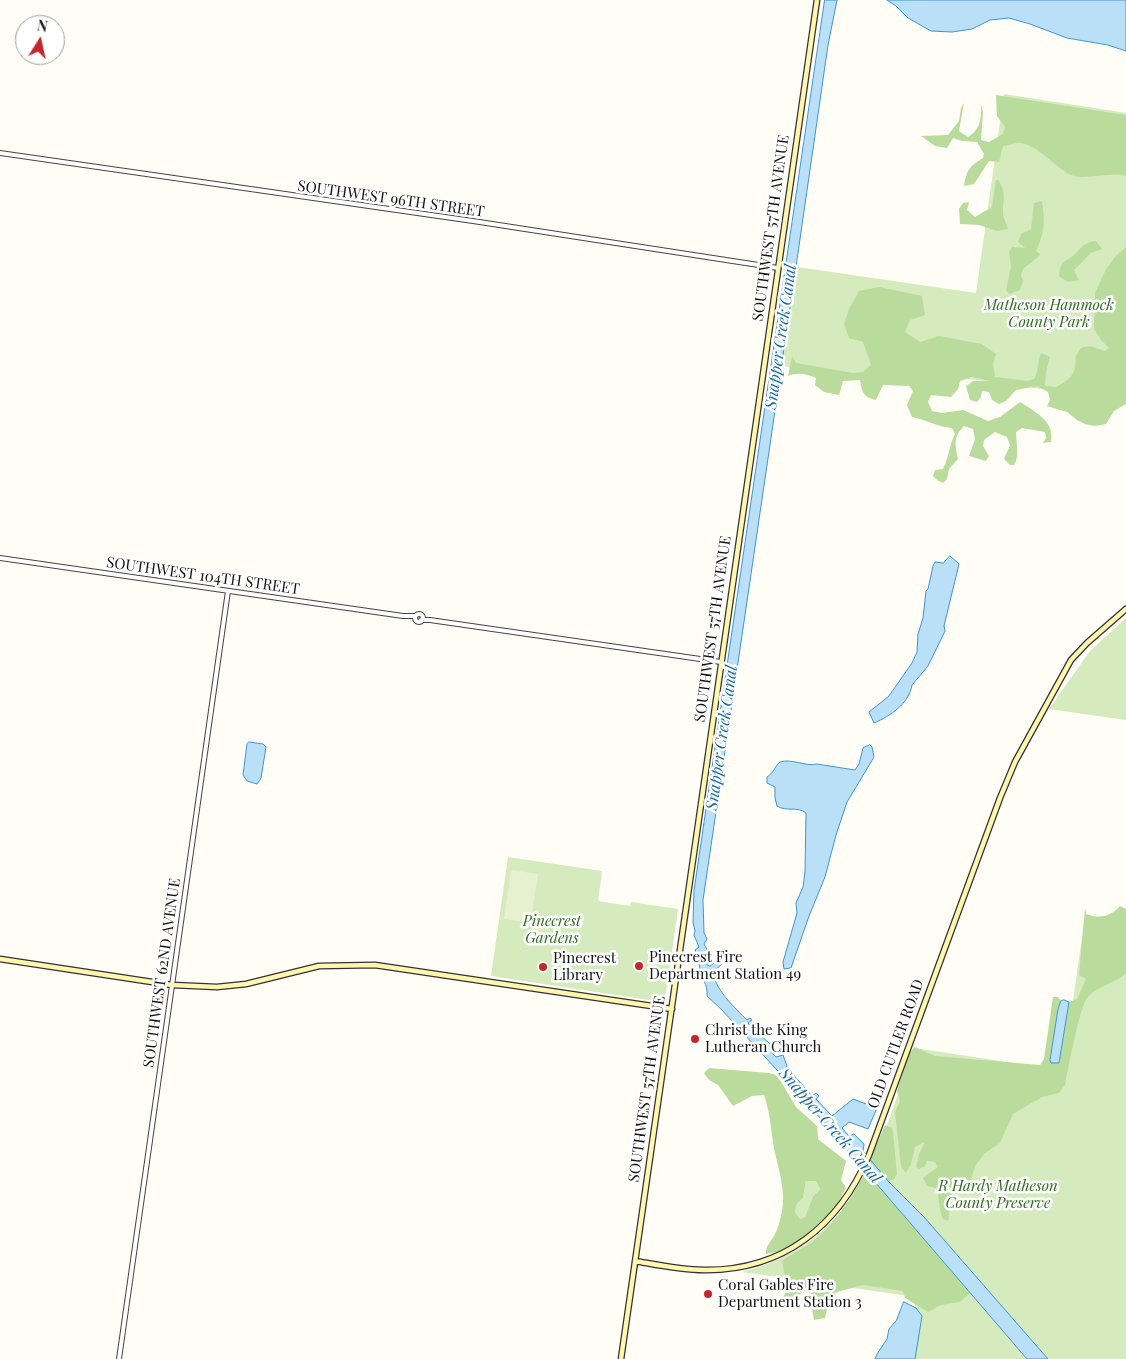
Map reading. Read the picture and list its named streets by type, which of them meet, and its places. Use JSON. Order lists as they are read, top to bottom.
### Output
{
  "streets": {
    "main road": ["SOUTHWEST 57TH AVENUE", "OLD CUTLER ROAD"],
    "street": ["SOUTHWEST 96TH STREET", "SOUTHWEST 104TH STREET", "SOUTHWEST 62ND AVENUE"]
  },
  "crossings": [
    ["SOUTHWEST 96TH STREET", "SOUTHWEST 57TH AVENUE"],
    ["SOUTHWEST 57TH AVENUE", "SOUTHWEST 104TH STREET"],
    ["SOUTHWEST 57TH AVENUE", "OLD CUTLER ROAD"],
    ["SOUTHWEST 104TH STREET", "SOUTHWEST 62ND AVENUE"]
  ],
  "water": ["Snapper Creek Canal"],
  "parks": ["Matheson Hammock County Park", "Pinecrest Gardens", "R Hardy Matheson County Preserve"],
  "places": [
    "Pinecrest Fire Department Station 49",
    "Pinecrest Library",
    "Christ the King Lutheran Church",
    "Coral Gables Fire Department Station 3"
  ],
  "north": "top"
}
